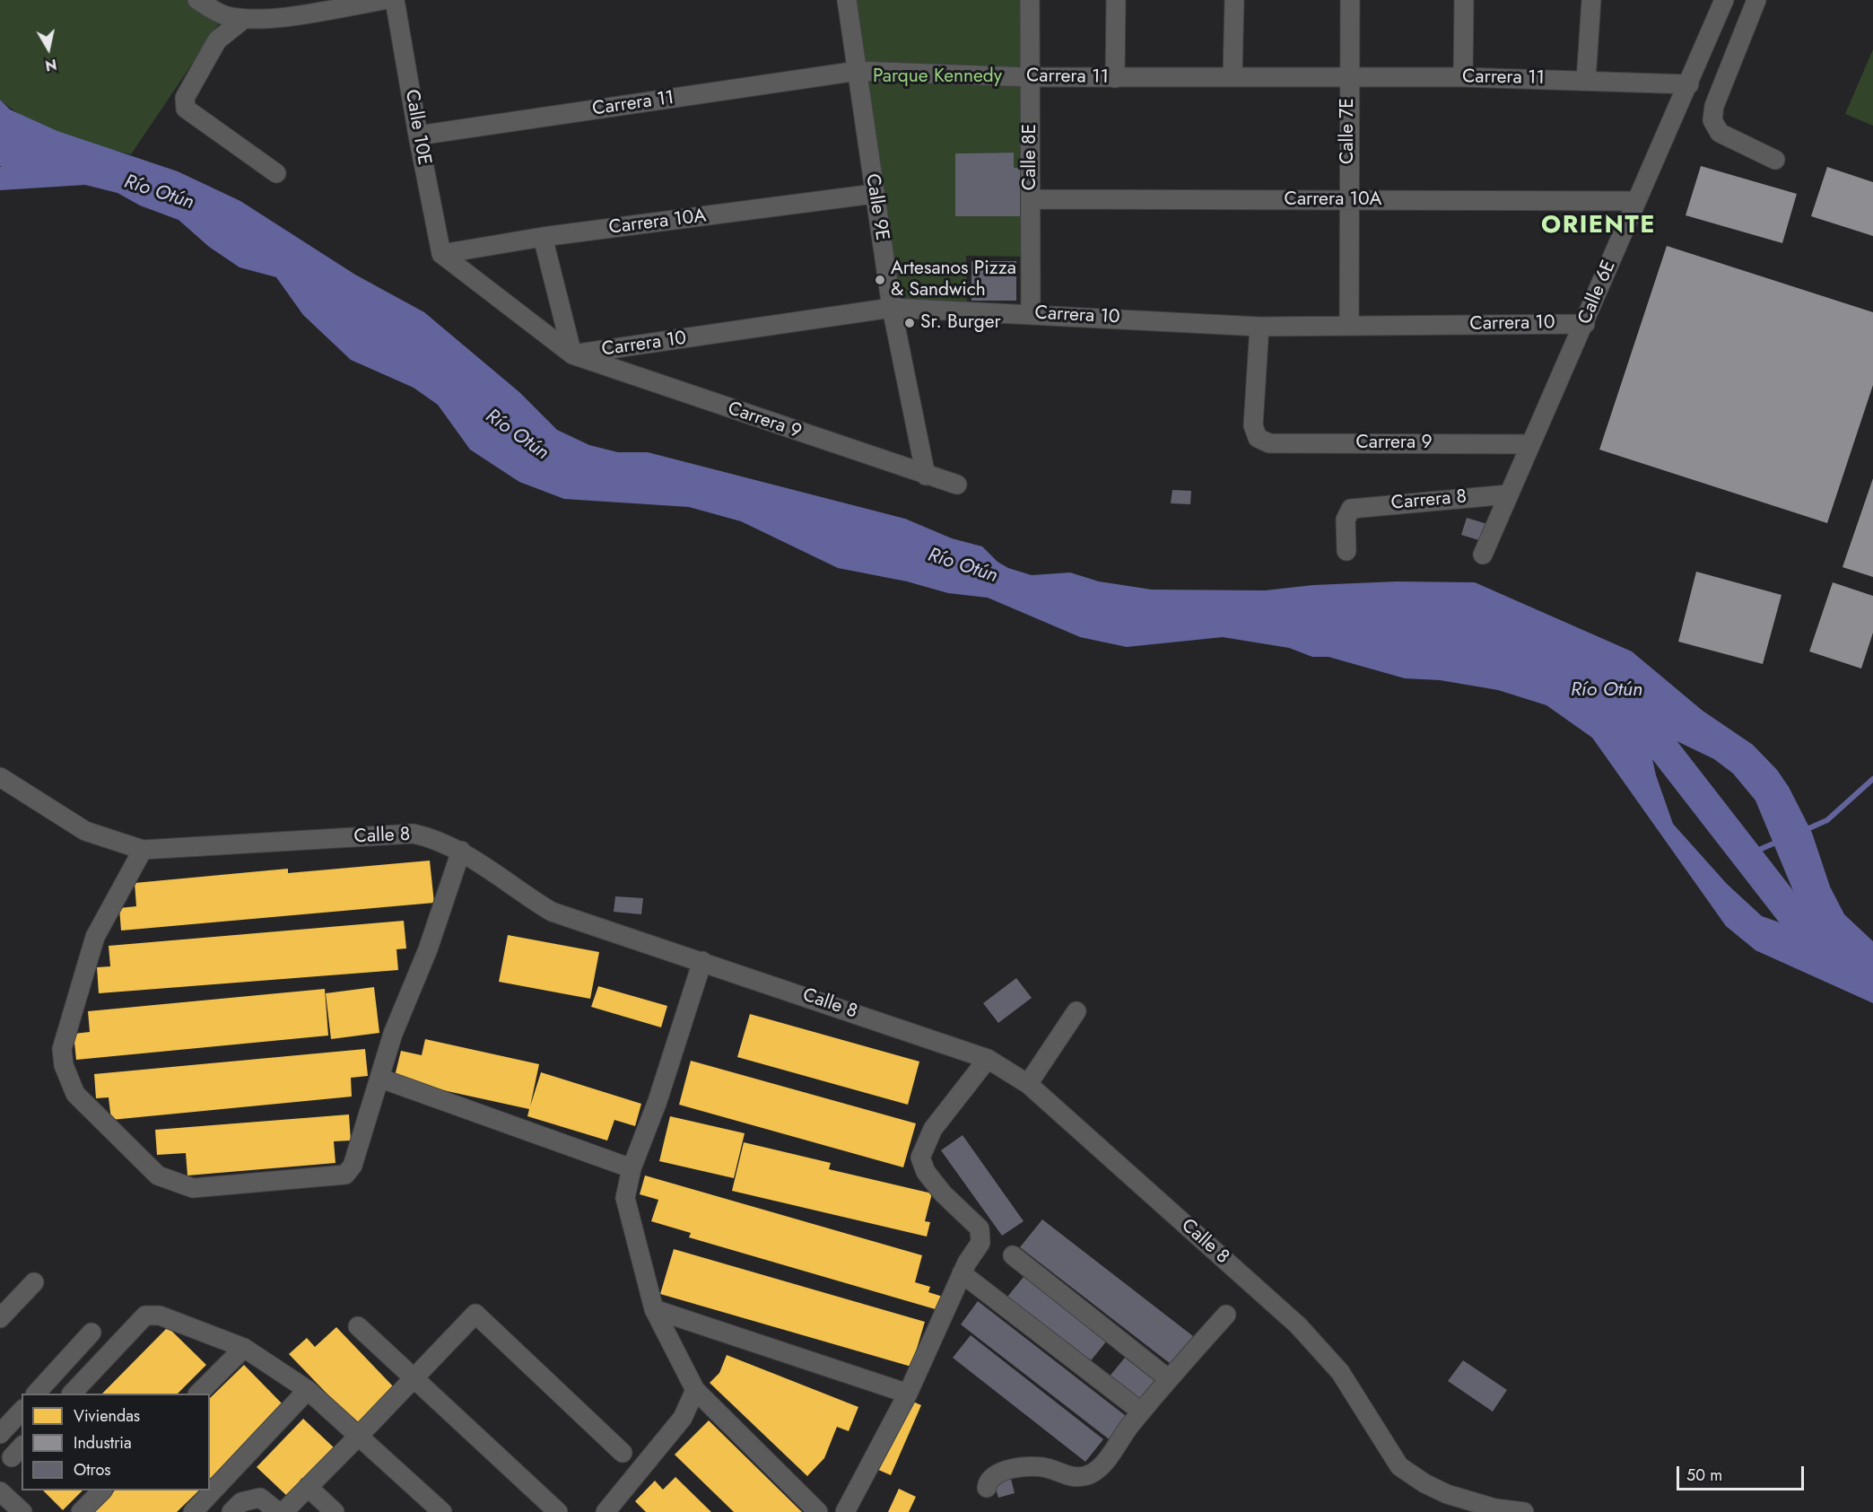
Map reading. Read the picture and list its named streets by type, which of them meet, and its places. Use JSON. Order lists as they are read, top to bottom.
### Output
{
  "streets": {
    "street": [
      "Carrera 11",
      "Calle 10E",
      "Calle 7E",
      "Calle 8E",
      "Carrera 10A",
      "Calle 9E",
      "Calle 6E",
      "Carrera 10",
      "Carrera 9",
      "Carrera 8",
      "Calle 8"
    ]
  },
  "crossings": [
    ["Carrera 11", "Calle 10E"],
    ["Carrera 11", "Calle 7E"],
    ["Carrera 11", "Calle 8E"],
    ["Carrera 11", "Calle 9E"],
    ["Carrera 11", "Calle 6E"],
    ["Calle 10E", "Carrera 10A"],
    ["Calle 10E", "Carrera 9"],
    ["Calle 7E", "Carrera 10A"],
    ["Calle 7E", "Carrera 10"],
    ["Calle 8E", "Carrera 10A"],
    ["Calle 8E", "Carrera 10"],
    ["Carrera 10A", "Calle 9E"],
    ["Carrera 10A", "Calle 6E"],
    ["Carrera 10A", "Carrera 9"],
    ["Calle 9E", "Carrera 10"],
    ["Calle 9E", "Carrera 9"],
    ["Calle 6E", "Carrera 10"],
    ["Calle 6E", "Carrera 9"],
    ["Calle 6E", "Carrera 8"],
    ["Carrera 10", "Carrera 9"]
  ],
  "districts": ["ORIENTE"],
  "water": ["Río Otún"],
  "parks": ["Parque Kennedy"],
  "places": ["Artesanos Pizza & Sandwich", "Sr. Burger"],
  "legend": ["Viviendas", "Industria", "Otros"],
  "scale_bar": "50 m",
  "north": "bottom"
}
